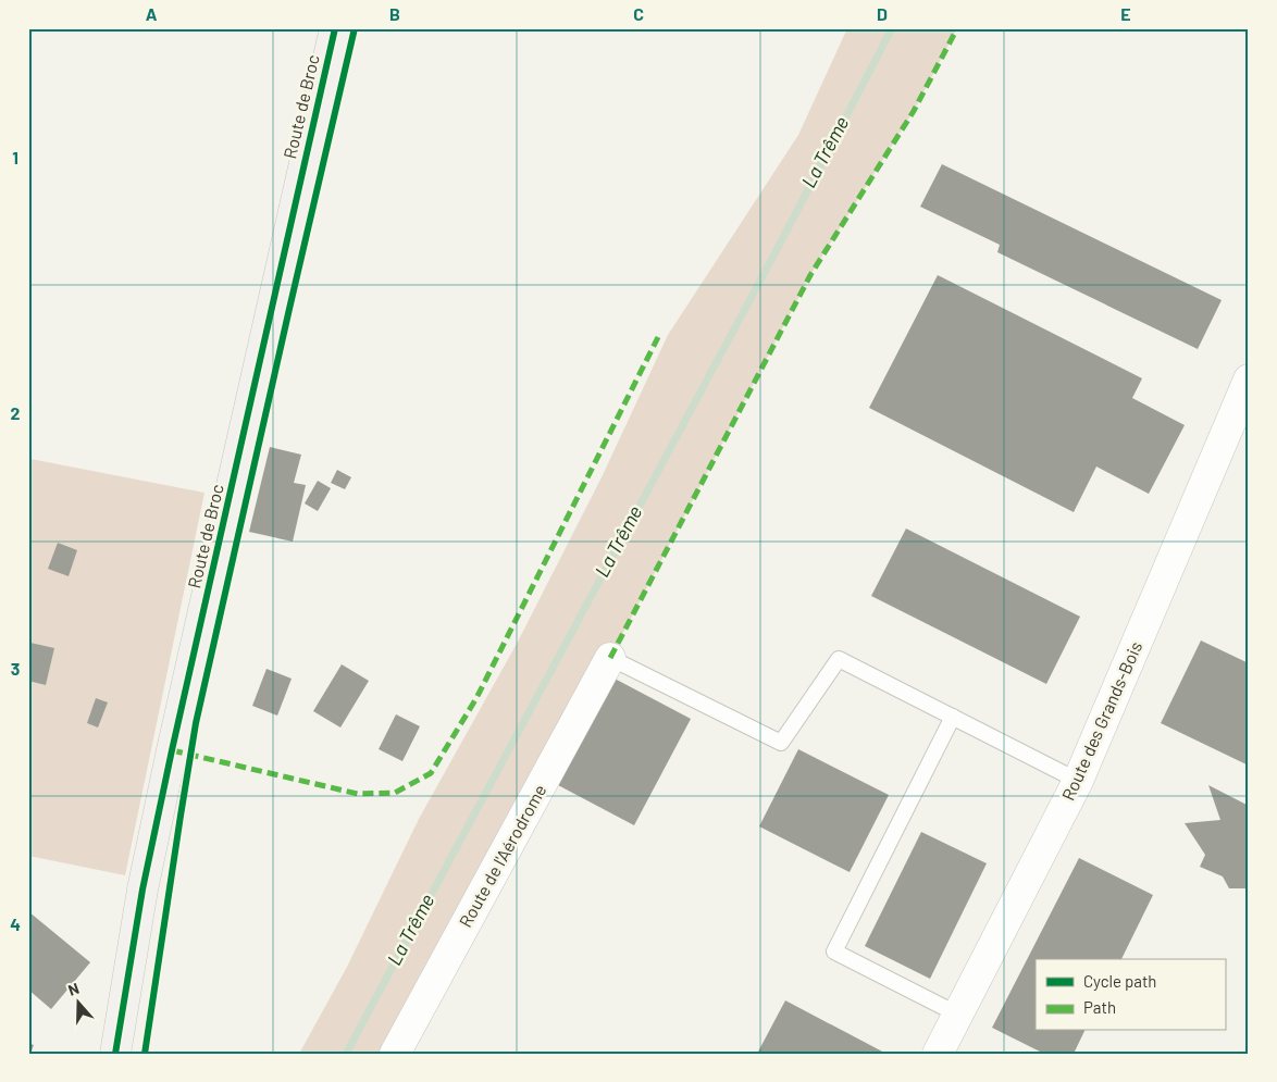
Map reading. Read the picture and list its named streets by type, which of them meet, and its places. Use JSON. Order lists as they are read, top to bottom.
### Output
{
  "streets": {
    "main road": ["Route de Broc"],
    "street": ["Route des Grands-Bois", "Route de l'Aérodrome"]
  },
  "water": ["La Trême"],
  "legend": ["Cycle path", "Path"],
  "north": "top",
  "grid": {
    "columns": [
      "A",
      "B",
      "C",
      "D",
      "E"
    ],
    "rows": [
      "1",
      "2",
      "3",
      "4"
    ]
  }
}
